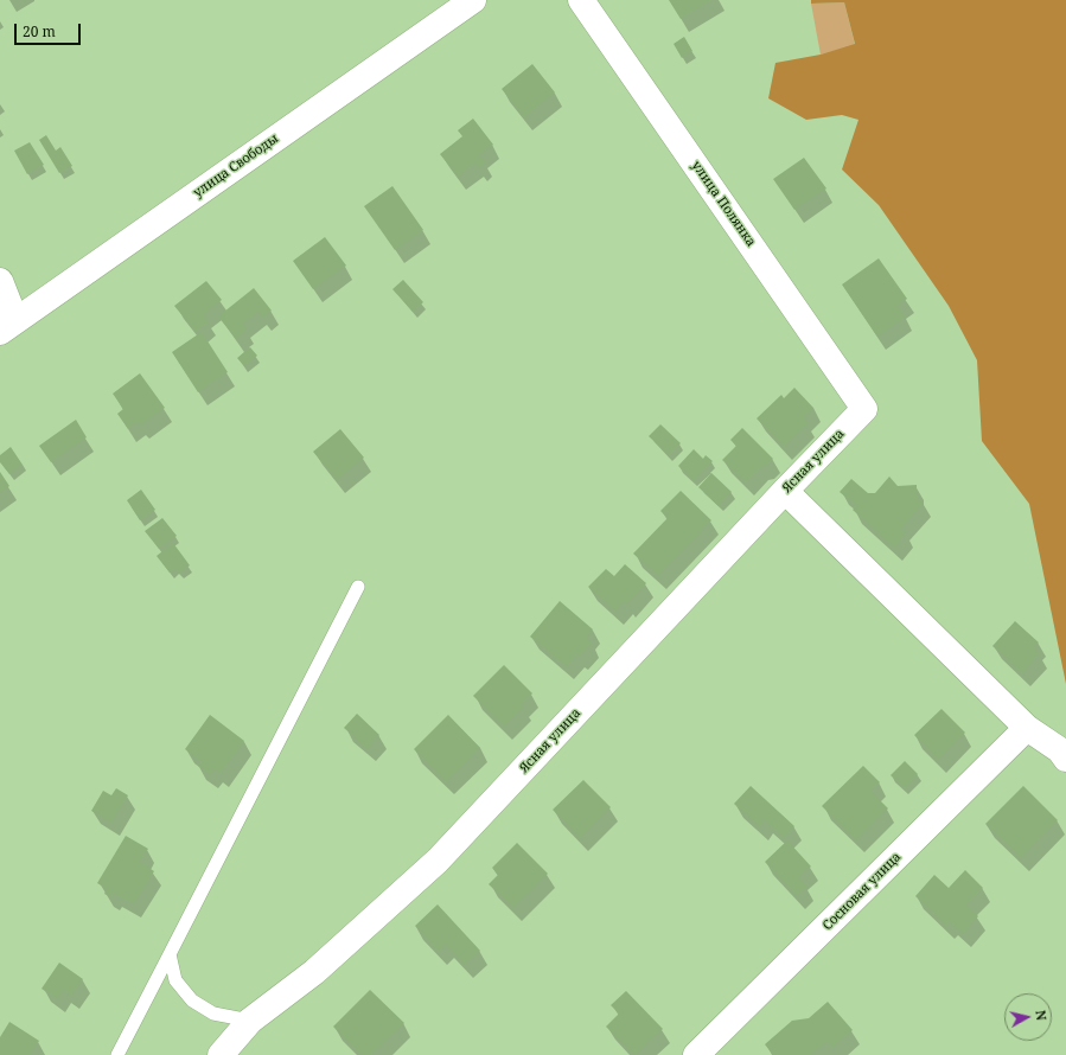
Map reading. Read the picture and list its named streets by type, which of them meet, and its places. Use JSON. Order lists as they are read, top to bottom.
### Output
{
  "streets": {
    "street": [
      "улица Свободы",
      "улица Полянка",
      "Ясная улица",
      "Сосновая улица"
    ]
  },
  "crossings": [
    ["улица Полянка", "Ясная улица"]
  ],
  "scale_bar": "20 m",
  "north": "right"
}
